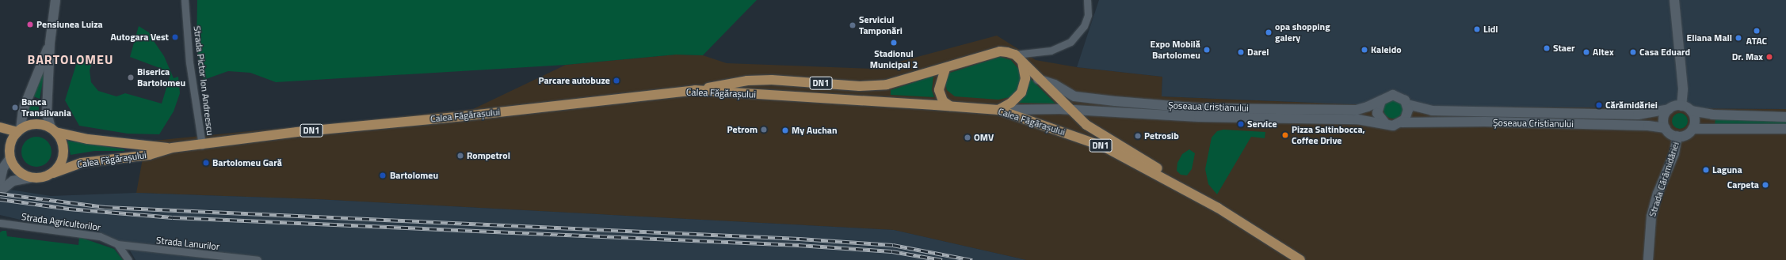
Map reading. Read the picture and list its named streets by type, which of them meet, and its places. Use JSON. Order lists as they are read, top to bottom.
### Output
{
  "streets": {
    "main road": ["DN1", "Calea Făgărașului"],
    "street": [
      "Strada Pictor Ion Andreescu",
      "Șoseaua Cristianului",
      "Strada Cărămidăriei",
      "Strada Agricultorilor",
      "Strada Lanurilor"
    ]
  },
  "crossings": [
    ["Strada Pictor Ion Andreescu", "Calea Făgărașului"],
    ["DN1", "Calea Făgărașului"],
    ["DN1", "Șoseaua Cristianului"],
    ["Calea Făgărașului", "Șoseaua Cristianului"],
    ["Șoseaua Cristianului", "Strada Cărămidăriei"],
    ["Strada Agricultorilor", "Strada Lanurilor"]
  ],
  "districts": ["BARTOLOMEU"],
  "places": [
    "Pensiunea Luiza",
    "Serviciul Tamponări",
    "Lidl",
    "ATAC",
    "opa shopping galery",
    "Autogara Vest",
    "Eliana Mall",
    "Stadionul Municipal 2",
    "Staer",
    "Expo Mobilă Bartolomeu",
    "Kaleido",
    "Darel",
    "Altex",
    "Casa Eduard",
    "Dr. Max",
    "Biserica Bartolomeu",
    "Parcare autobuze",
    "Cărămidăriei",
    "Banca Transilvania",
    "Service",
    "Petrom",
    "My Auchan",
    "Pizza Saltinbocca, Coffee Drive",
    "Petrosib",
    "OMV",
    "Rompetrol",
    "Bartolomeu Gară",
    "Laguna",
    "Bartolomeu",
    "Carpeta"
  ]
}
